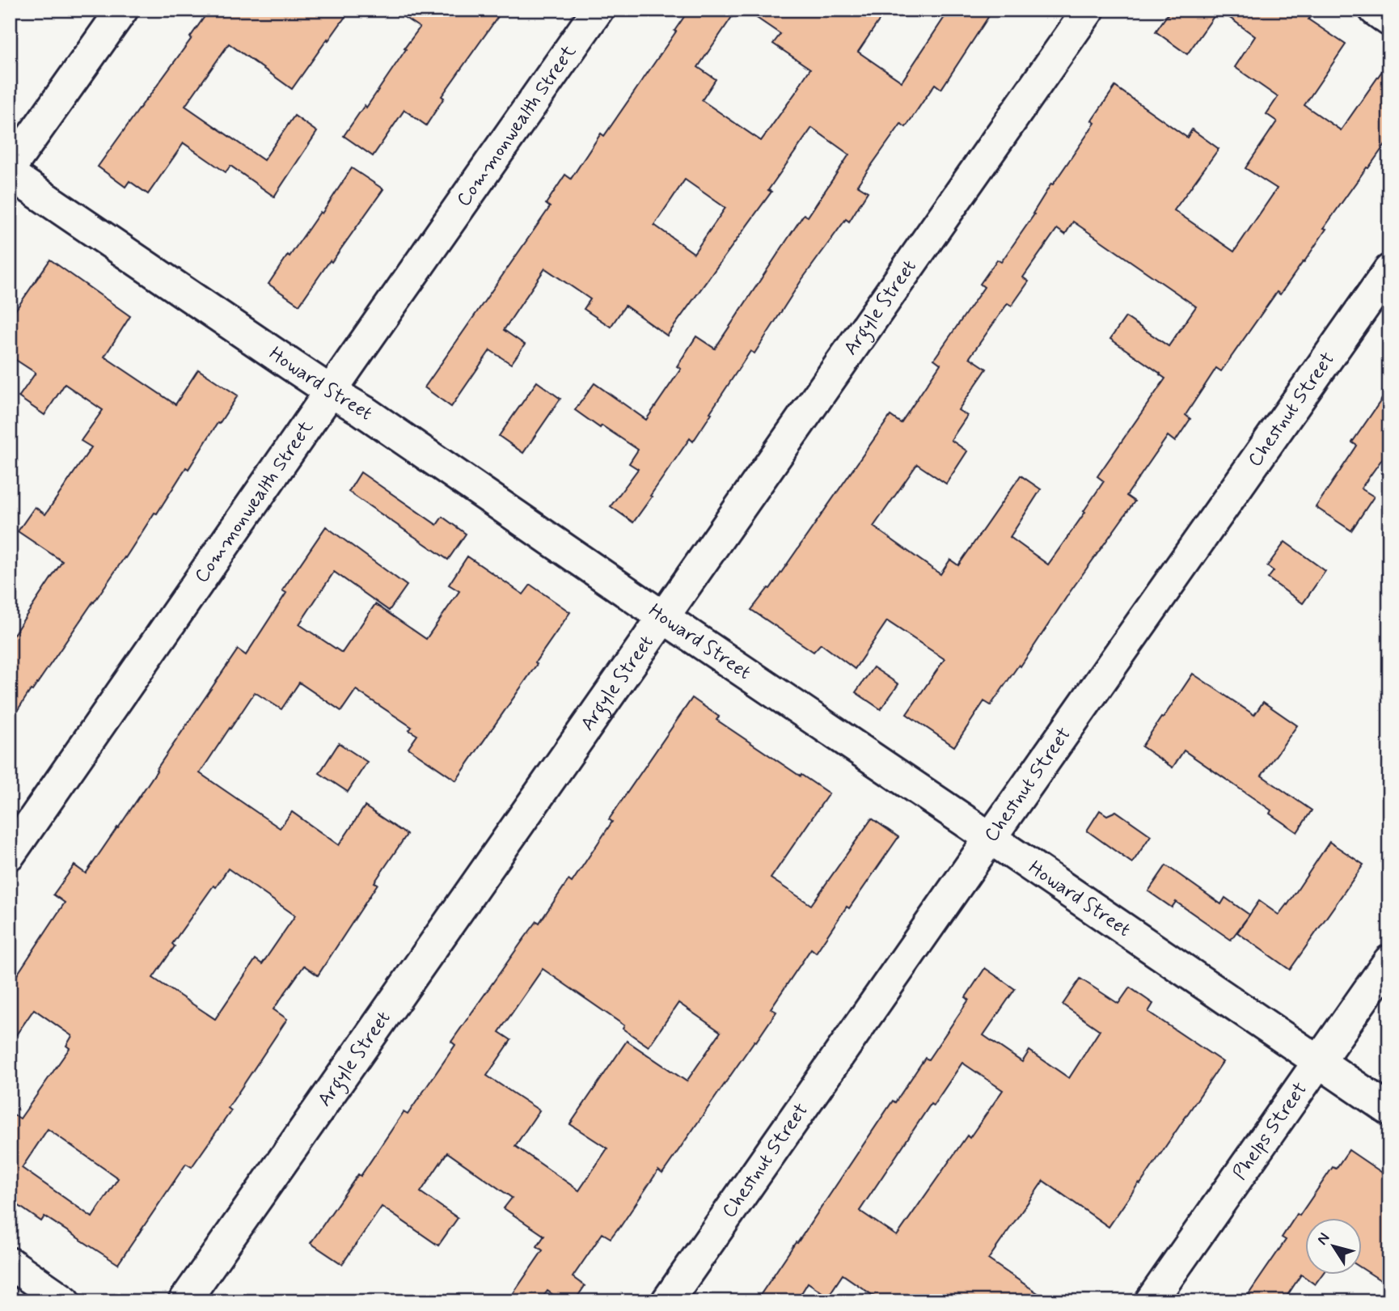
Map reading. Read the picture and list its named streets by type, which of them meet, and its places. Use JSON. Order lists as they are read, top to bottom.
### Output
{
  "streets": {
    "street": [
      "Commonwealth Street",
      "Argyle Street",
      "Howard Street",
      "Chestnut Street",
      "Phelps Street"
    ]
  },
  "crossings": [
    ["Commonwealth Street", "Howard Street"],
    ["Argyle Street", "Howard Street"],
    ["Howard Street", "Chestnut Street"],
    ["Howard Street", "Phelps Street"]
  ],
  "north": "top left"
}
